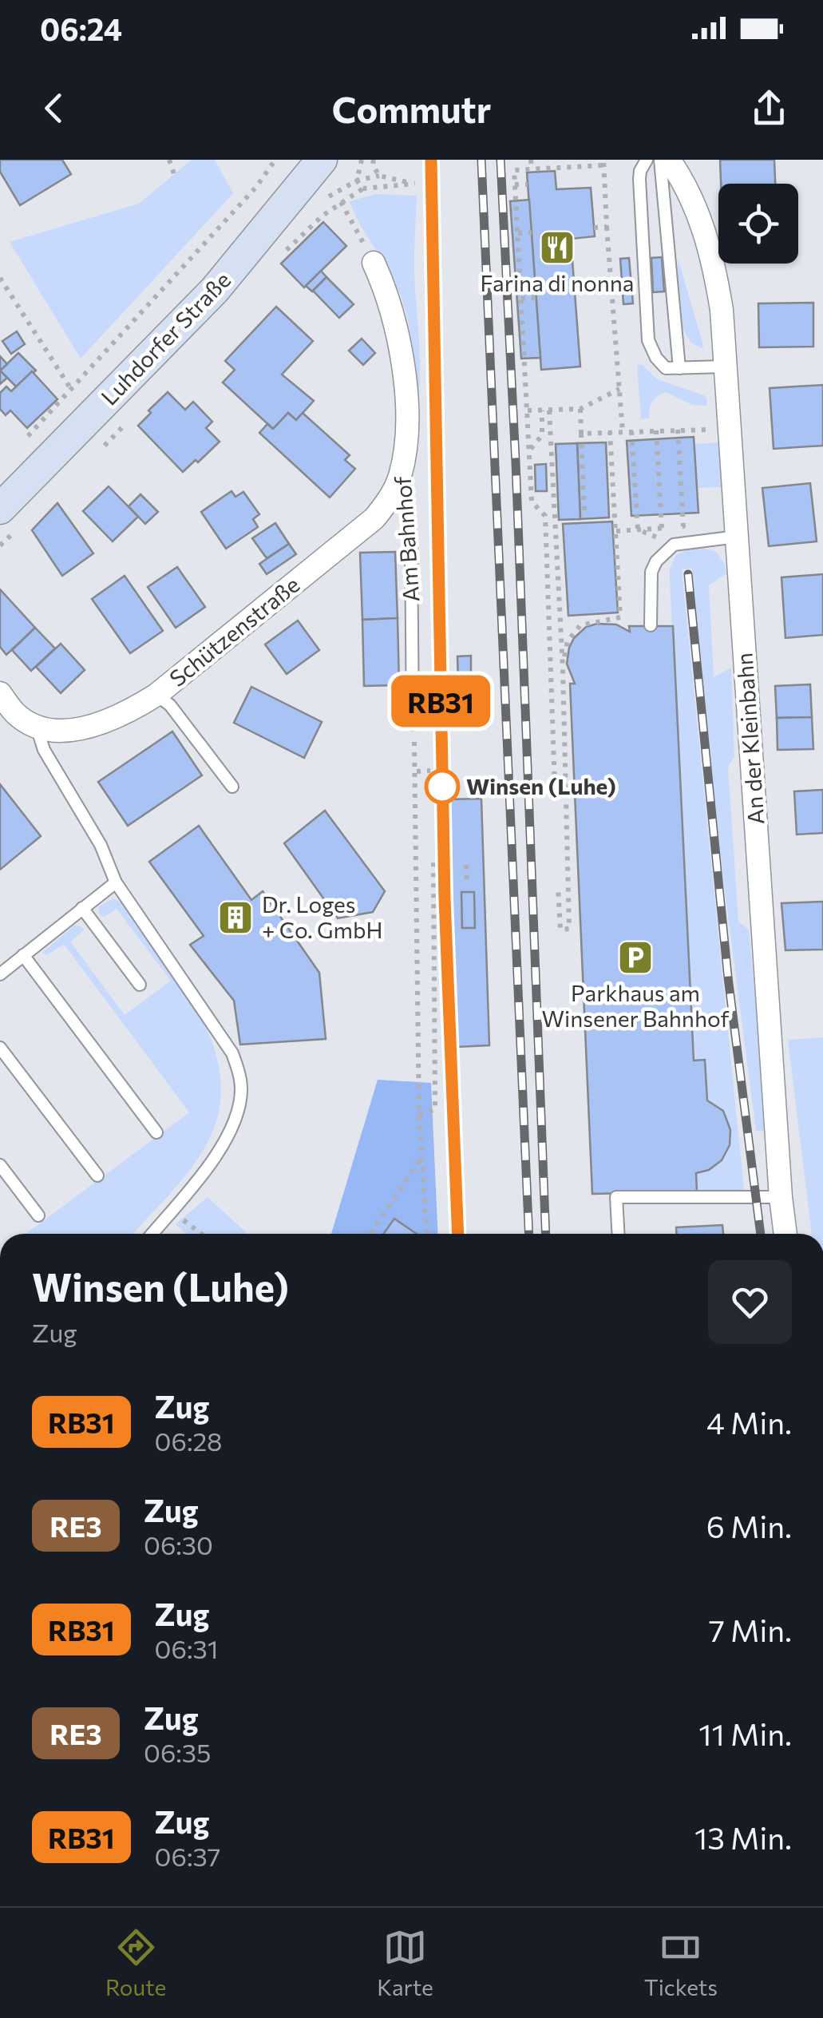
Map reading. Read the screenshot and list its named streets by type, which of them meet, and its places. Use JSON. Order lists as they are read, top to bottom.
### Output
{
  "streets": {
    "main road": ["Luhdorfer Straße"],
    "street": ["Am Bahnhof", "Schützenstraße", "An der Kleinbahn"]
  },
  "crossings": [
    ["Am Bahnhof", "Schützenstraße"]
  ],
  "places": {
    "restaurant": ["Farina di nonna"],
    "other": ["Winsen (Luhe)"],
    "building": ["Dr. Loges + Co. GmbH"],
    "parking": ["Parkhaus am Winsener Bahnhof"]
  },
  "page": {
    "status": "06:24",
    "header": "Commutr",
    "on_map": "RB31",
    "heading": ["Winsen (Luhe)", "Zug"],
    "list": [
      {
        "mark": "RB31",
        "name": "Zug",
        "note": "06:28",
        "value": "4 Min."
      },
      {
        "mark": "RE3",
        "name": "Zug",
        "note": "06:30",
        "value": "6 Min."
      },
      {
        "mark": "RB31",
        "name": "Zug",
        "note": "06:31",
        "value": "7 Min."
      },
      {
        "mark": "RE3",
        "name": "Zug",
        "note": "06:35",
        "value": "11 Min."
      },
      {
        "mark": "RB31",
        "name": "Zug",
        "note": "06:37",
        "value": "13 Min."
      }
    ],
    "tabs": ["Route", "Karte", "Tickets"]
  }
}
